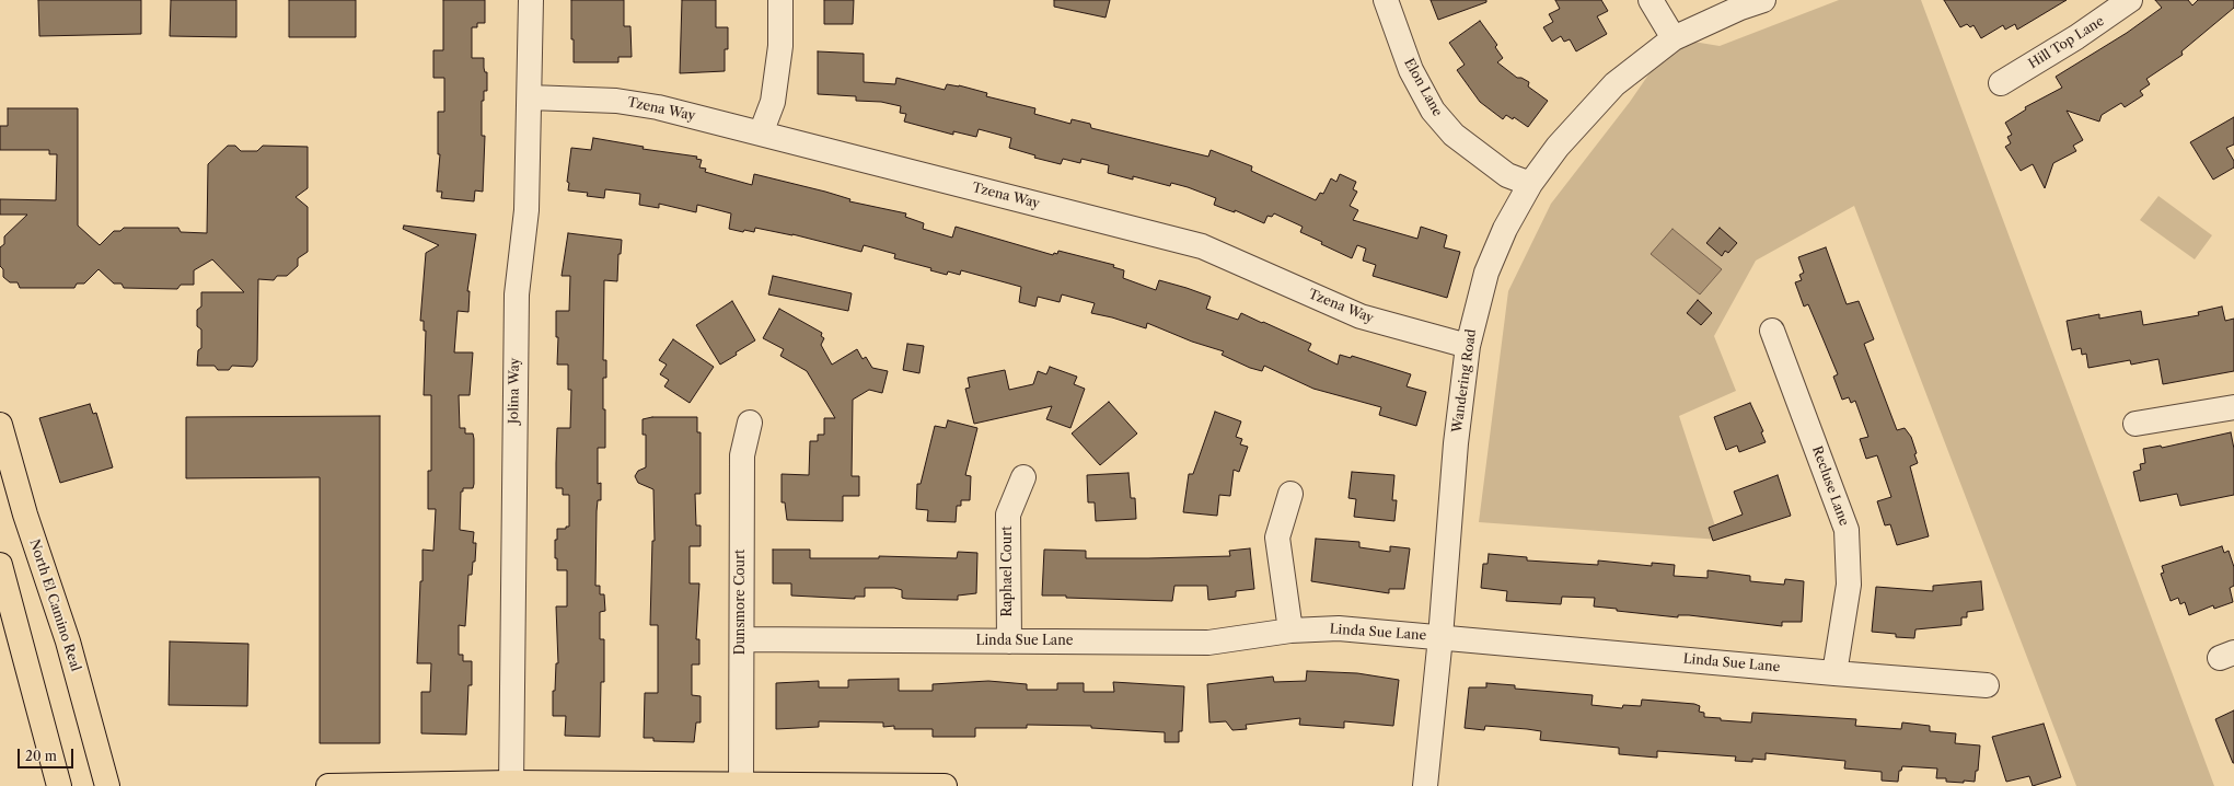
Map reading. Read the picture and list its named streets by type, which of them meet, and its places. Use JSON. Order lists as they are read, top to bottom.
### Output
{
  "streets": {
    "main road": ["North El Camino Real"],
    "street": [
      "Hill Top Lane",
      "Elon Lane",
      "Tzena Way",
      "Wandering Road",
      "Jolina Way",
      "Recluse Lane",
      "Raphael Court",
      "Dunsmore Court",
      "Linda Sue Lane"
    ]
  },
  "crossings": [
    ["Elon Lane", "Wandering Road"],
    ["Tzena Way", "Wandering Road"],
    ["Tzena Way", "Jolina Way"],
    ["Wandering Road", "Linda Sue Lane"],
    ["Recluse Lane", "Linda Sue Lane"],
    ["Raphael Court", "Linda Sue Lane"],
    ["Dunsmore Court", "Linda Sue Lane"]
  ],
  "scale_bar": "20 m"
}
